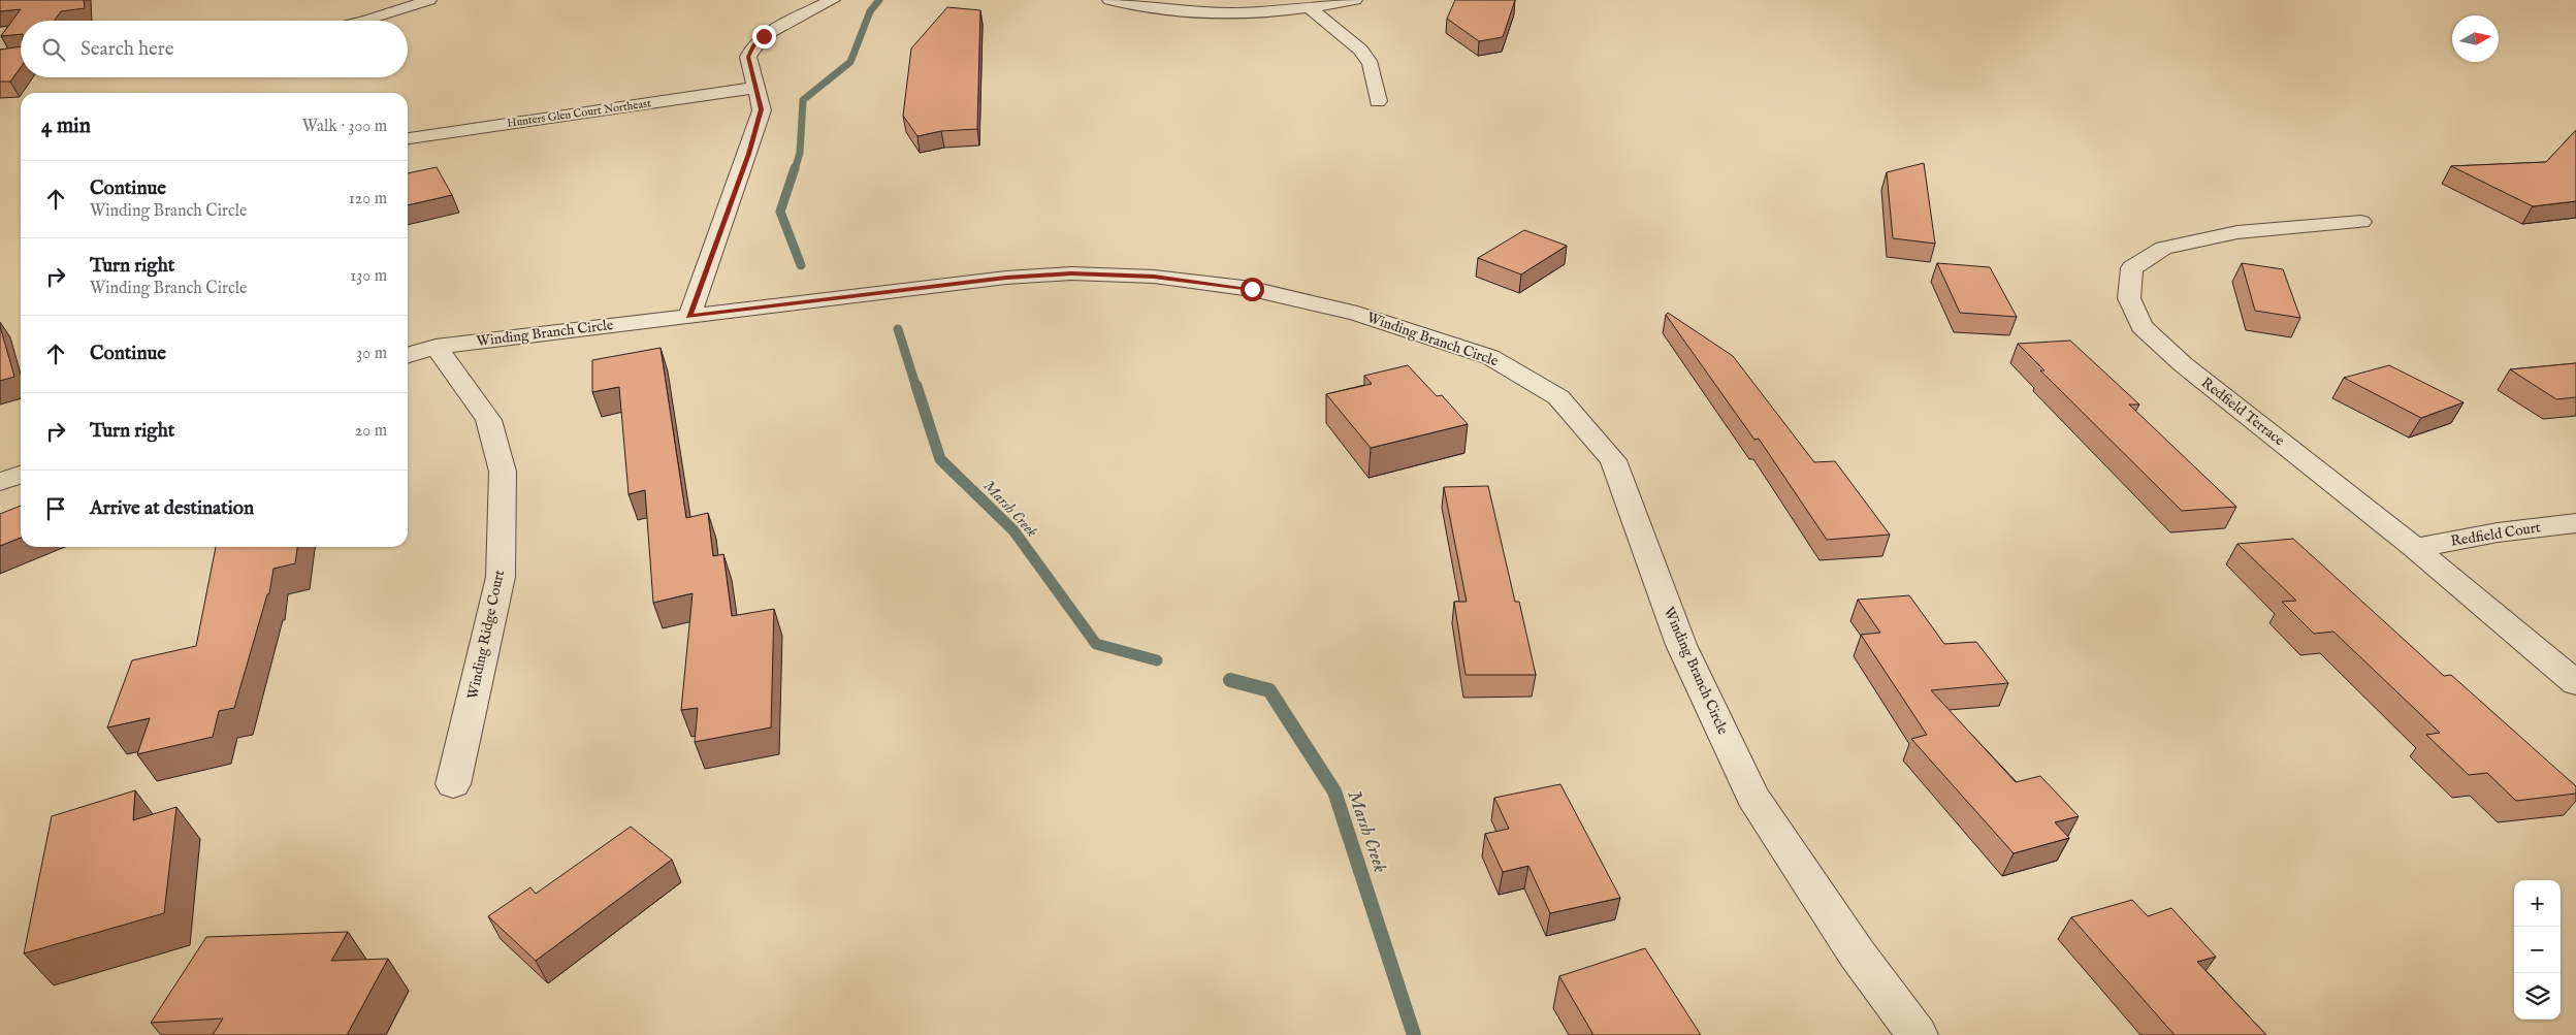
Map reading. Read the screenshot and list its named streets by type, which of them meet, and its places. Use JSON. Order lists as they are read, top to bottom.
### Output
{
  "streets": {
    "street": [
      "Hunters Glen Court Northeast",
      "Winding Branch Circle",
      "Redfield Terrace",
      "Redfield Court",
      "Winding Ridge Court"
    ]
  },
  "crossings": [
    ["Winding Branch Circle", "Winding Ridge Court"],
    ["Redfield Terrace", "Redfield Court"]
  ],
  "water": ["Marsh Creek"],
  "north": "right",
  "page": {
    "search": "Search here",
    "heading": ["4 min", "Walk · 300 m"],
    "list": [
      ["Continue", "Winding Branch Circle", "120 m"],
      ["Turn right", "Winding Branch Circle", "130 m"],
      ["Continue", "30 m"],
      ["Turn right", "20 m"],
      "Arrive at destination"
    ],
    "map_buttons": ["+", "−"]
  }
}
